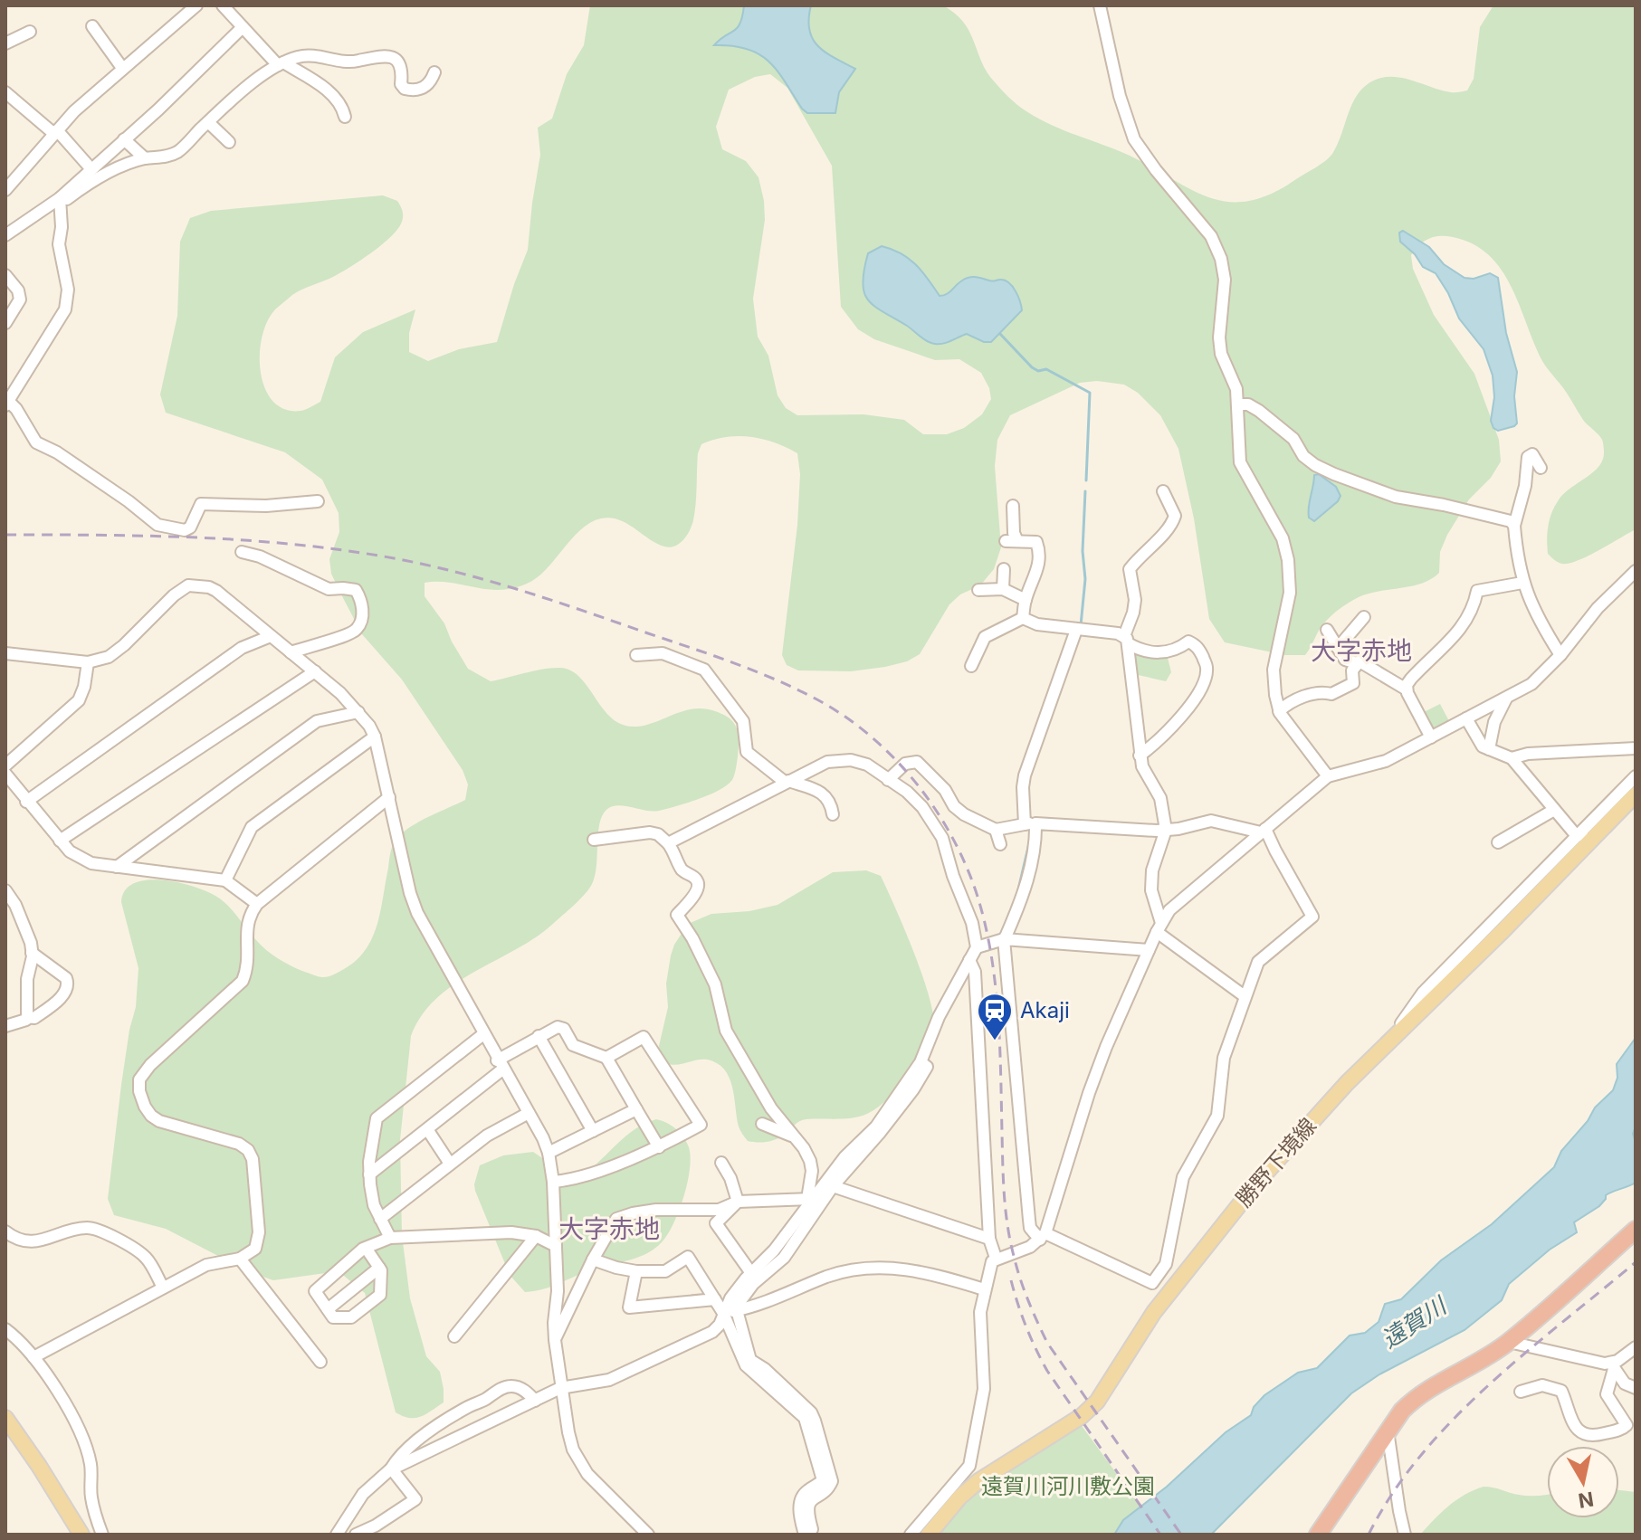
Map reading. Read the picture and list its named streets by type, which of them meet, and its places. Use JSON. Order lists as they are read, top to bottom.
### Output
{
  "streets": {
    "main road": ["勝野下境線"]
  },
  "districts": ["大字赤地", "大字赤地"],
  "water": ["遠賀川"],
  "parks": ["遠賀川河川敷公園"],
  "places": {
    "station": ["Akaji"]
  },
  "north": "bottom"
}
